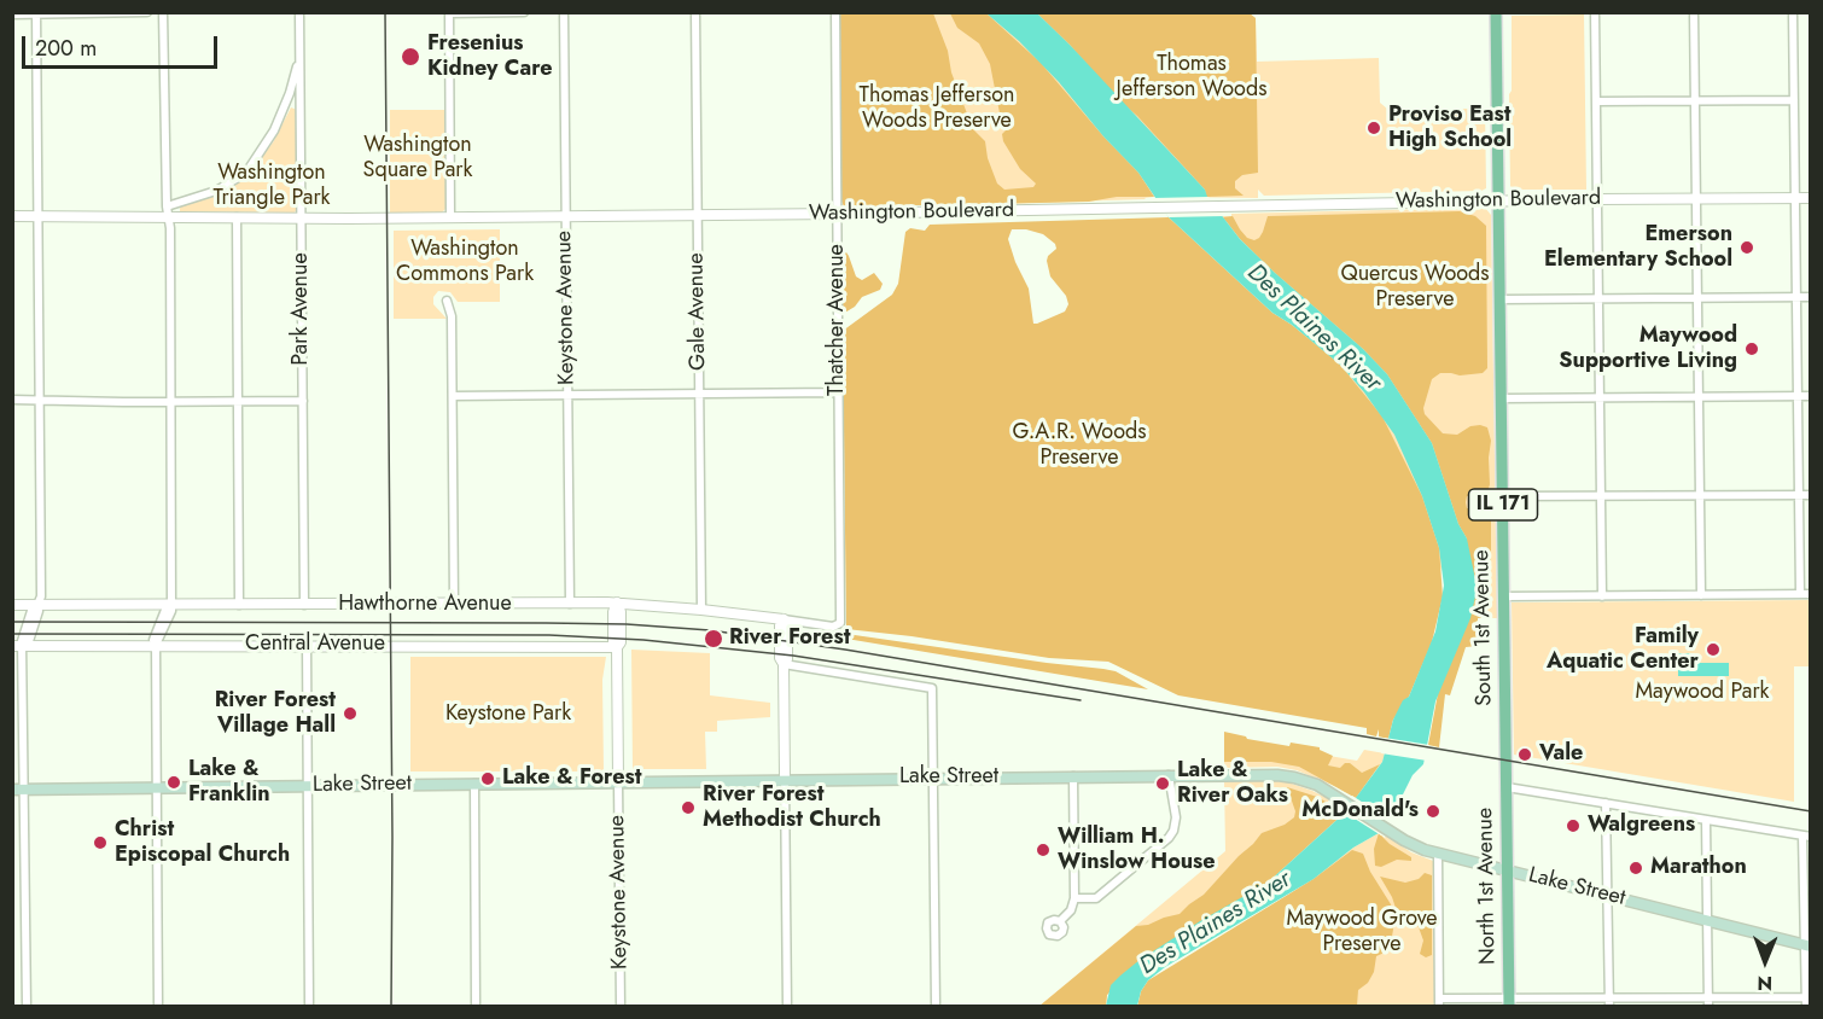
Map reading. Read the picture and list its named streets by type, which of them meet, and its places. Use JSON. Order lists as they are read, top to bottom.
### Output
{
  "streets": {
    "main road": [
      "IL 171",
      "South 1st Avenue",
      "Lake Street",
      "North 1st Avenue"
    ],
    "street": [
      "Washington Boulevard",
      "Keystone Avenue",
      "Park Avenue",
      "Gale Avenue",
      "Thatcher Avenue",
      "Hawthorne Avenue",
      "Central Avenue"
    ]
  },
  "crossings": [
    ["Washington Boulevard", "Keystone Avenue"],
    ["Washington Boulevard", "Park Avenue"],
    ["Washington Boulevard", "Gale Avenue"],
    ["Washington Boulevard", "Thatcher Avenue"],
    ["Washington Boulevard", "South 1st Avenue"],
    ["Keystone Avenue", "Hawthorne Avenue"],
    ["Keystone Avenue", "Central Avenue"],
    ["Keystone Avenue", "Lake Street"],
    ["Park Avenue", "Hawthorne Avenue"],
    ["Gale Avenue", "Hawthorne Avenue"],
    ["Thatcher Avenue", "Hawthorne Avenue"],
    ["South 1st Avenue", "North 1st Avenue"],
    ["Lake Street", "North 1st Avenue"]
  ],
  "water": ["Des Plaines River"],
  "parks": [
    "Thomas Jefferson Woods",
    "Thomas Jefferson Woods Preserve",
    "Washington Square Park",
    "Washington Triangle Park",
    "Washington Commons Park",
    "Quercus Woods Preserve",
    "G.A.R. Woods Preserve",
    "Maywood Park",
    "Keystone Park",
    "Maywood Grove Preserve"
  ],
  "places": [
    "Fresenius Kidney Care",
    "Proviso East High School",
    "Emerson Elementary School",
    "Maywood Supportive Living",
    "River Forest",
    "Family Aquatic Center",
    "River Forest Village Hall",
    "Vale",
    "Lake & Forest",
    "Lake & Franklin",
    "Lake & River Oaks",
    "River Forest Methodist Church",
    "McDonald's",
    "Walgreens",
    "Christ Episcopal Church",
    "William H. Winslow House",
    "Marathon"
  ],
  "scale_bar": "200 m",
  "north": "bottom"
}
